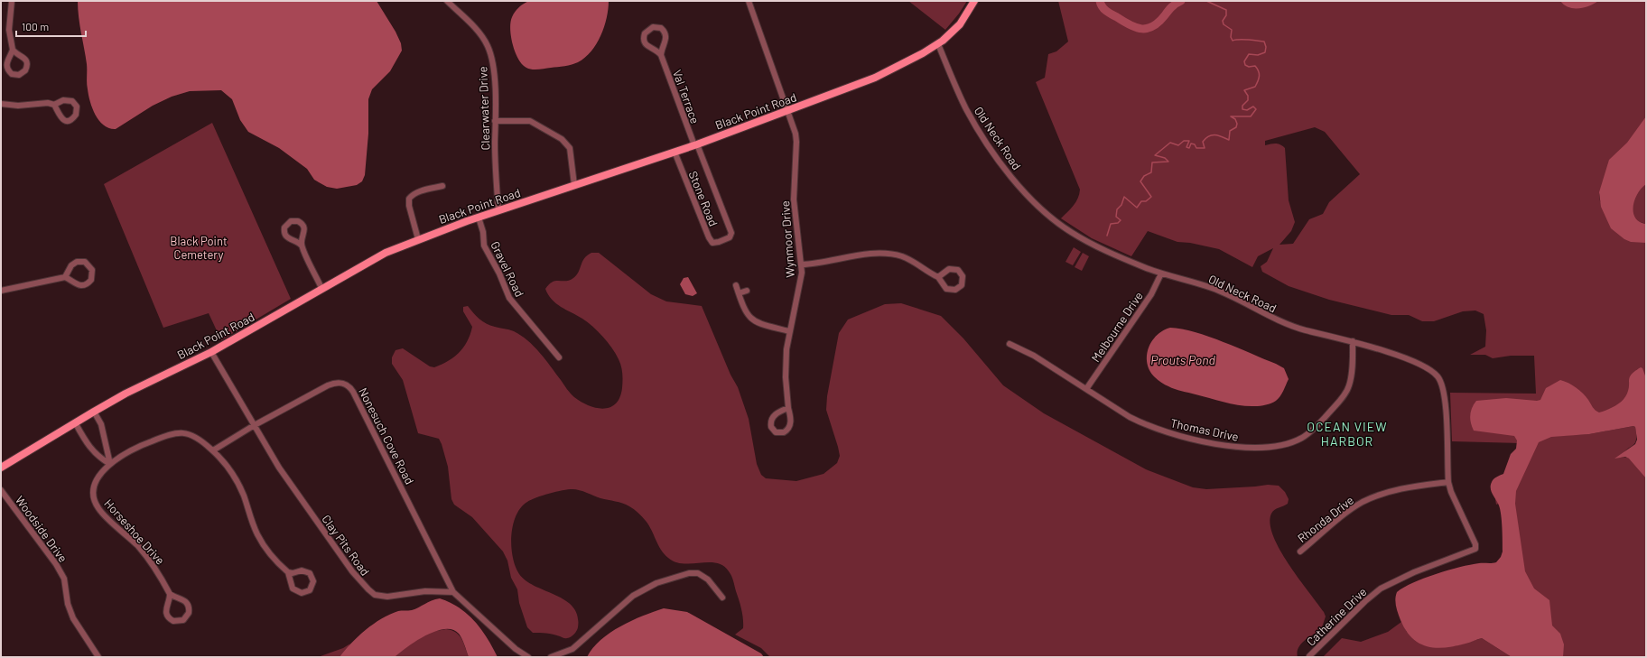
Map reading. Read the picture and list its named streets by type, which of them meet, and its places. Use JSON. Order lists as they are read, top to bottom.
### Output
{
  "streets": {
    "main road": ["Black Point Road"],
    "street": [
      "Val Terrace",
      "Clearwater Drive",
      "Old Neck Road",
      "Stone Road",
      "Wynmoor Drive",
      "Gravel Road",
      "Melbourne Drive",
      "Thomas Drive",
      "Nonesuch Cove Road",
      "Rhonda Drive",
      "Woodside Drive",
      "Horseshoe Drive",
      "Clay Pits Road",
      "Catherine Drive"
    ]
  },
  "crossings": [
    ["Val Terrace", "Black Point Road"],
    ["Val Terrace", "Stone Road"],
    ["Clearwater Drive", "Black Point Road"],
    ["Black Point Road", "Old Neck Road"],
    ["Black Point Road", "Stone Road"],
    ["Black Point Road", "Wynmoor Drive"],
    ["Black Point Road", "Gravel Road"],
    ["Black Point Road", "Clay Pits Road"],
    ["Old Neck Road", "Melbourne Drive"],
    ["Old Neck Road", "Thomas Drive"],
    ["Old Neck Road", "Rhonda Drive"],
    ["Old Neck Road", "Catherine Drive"],
    ["Melbourne Drive", "Thomas Drive"],
    ["Nonesuch Cove Road", "Clay Pits Road"]
  ],
  "districts": ["OCEAN VIEW HARBOR"],
  "water": ["Prouts Pond"],
  "parks": ["Black Point Cemetery"],
  "scale_bar": "100 m"
}
